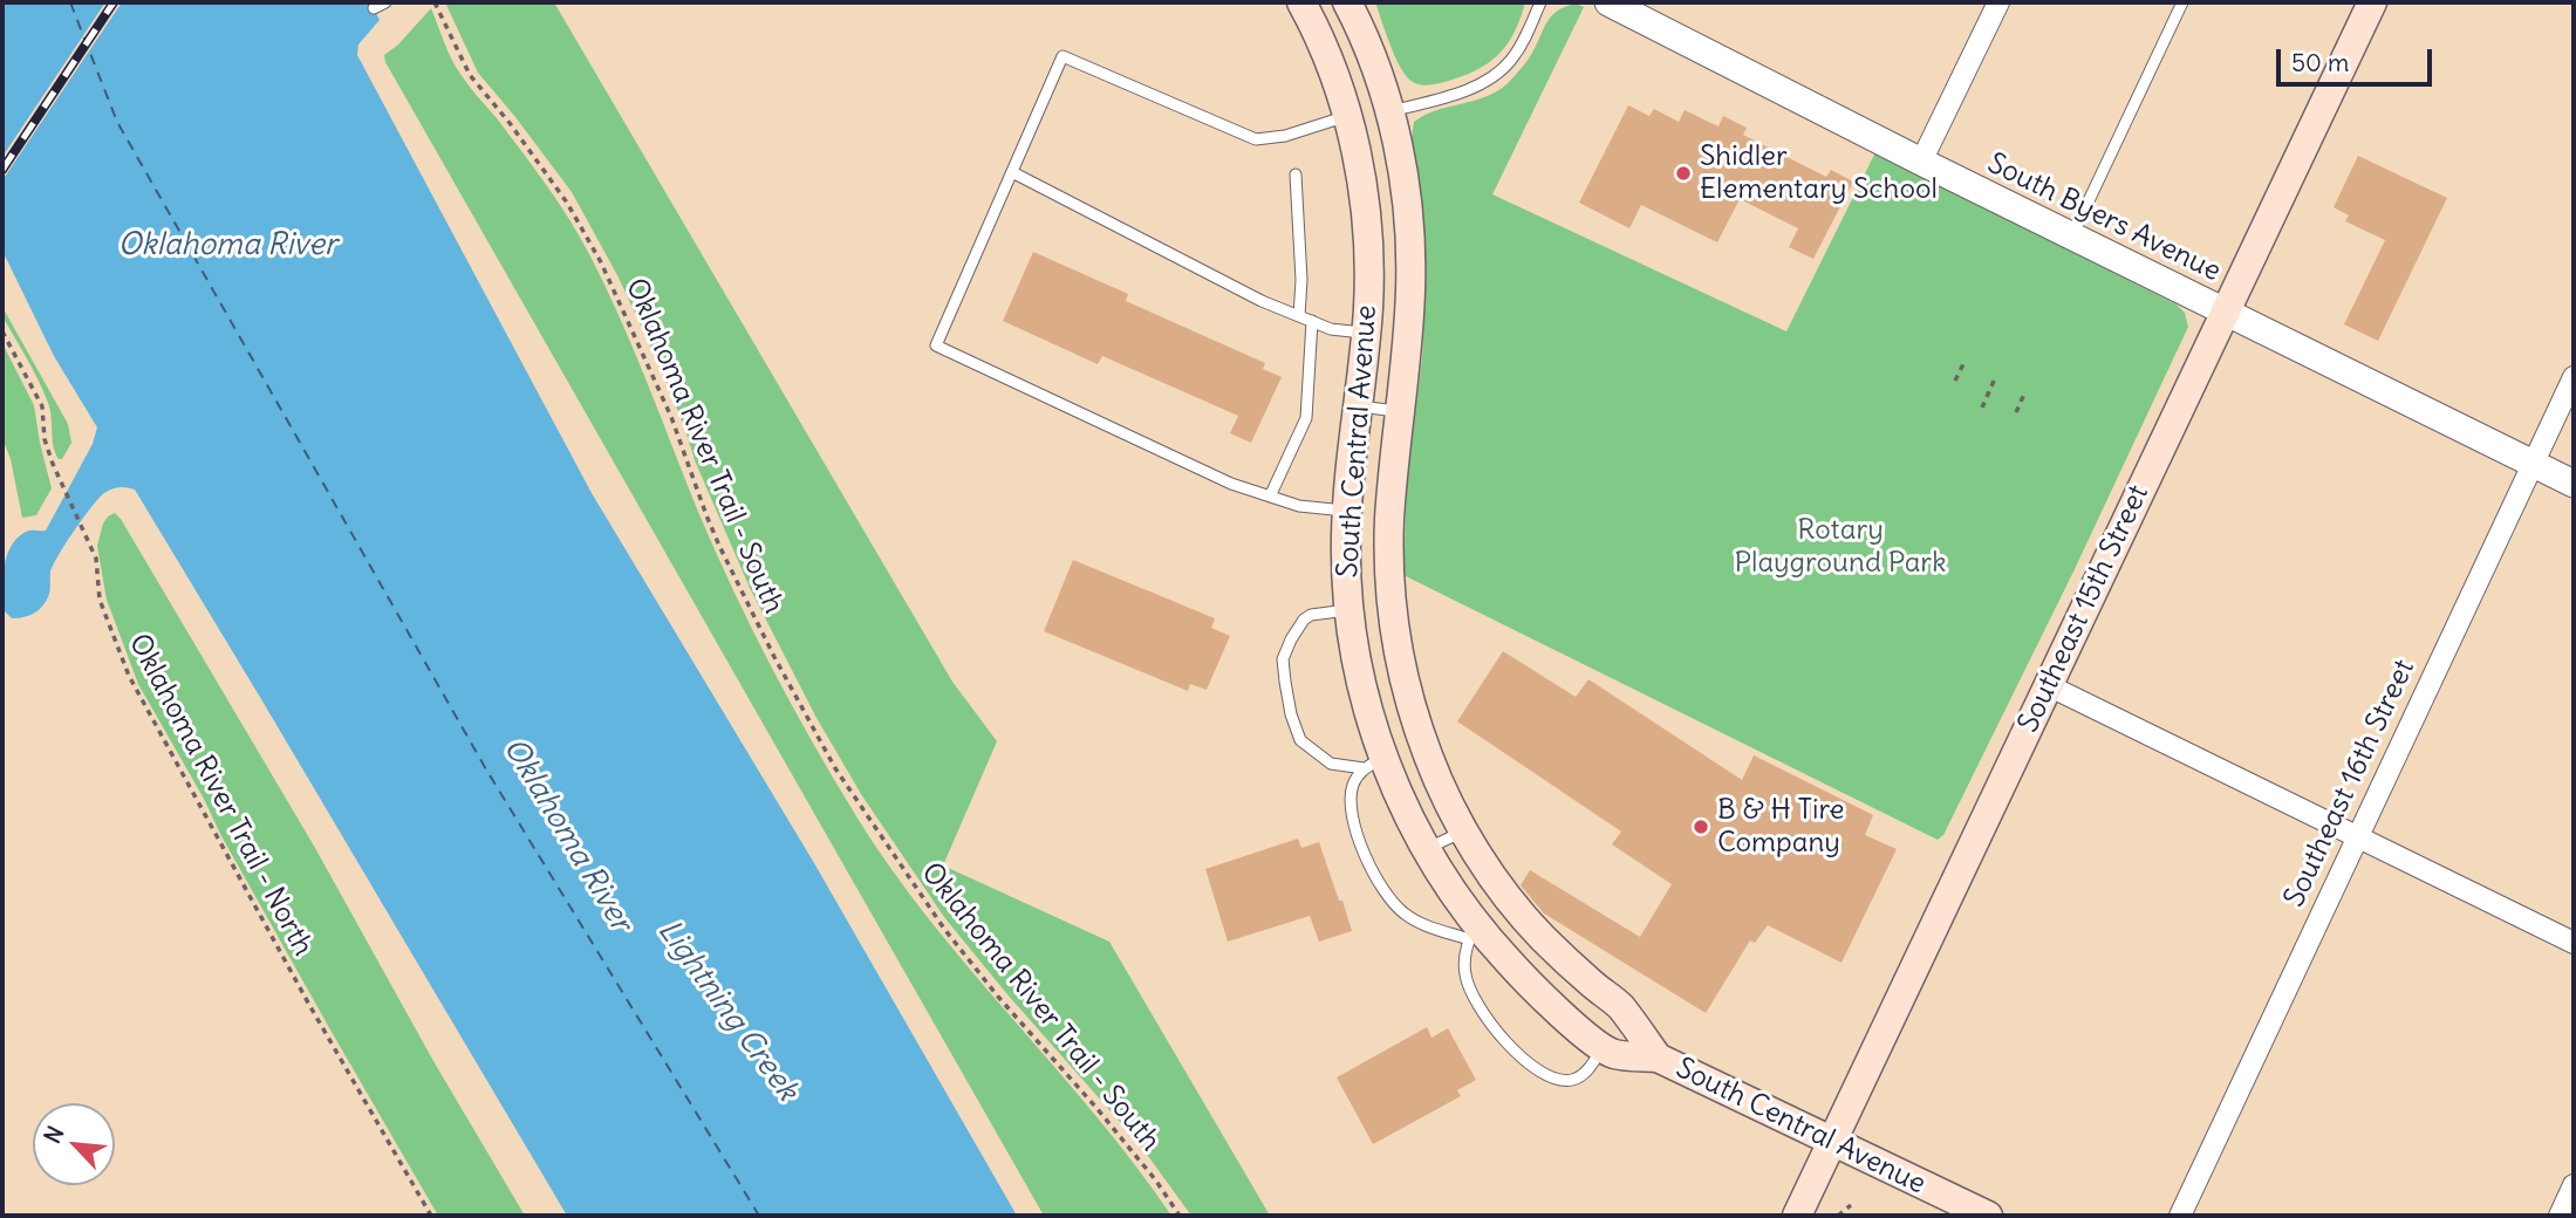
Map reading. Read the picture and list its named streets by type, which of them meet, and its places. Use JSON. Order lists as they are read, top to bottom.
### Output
{
  "streets": {
    "main road": ["South Central Avenue", "Southeast 15th Street"],
    "street": ["South Byers Avenue", "Southeast 16th Street"],
    "path": ["Oklahoma River Trail - South", "Oklahoma River Trail - North"]
  },
  "crossings": [
    ["South Byers Avenue", "Southeast 15th Street"],
    ["South Byers Avenue", "Southeast 16th Street"],
    ["South Central Avenue", "Southeast 15th Street"]
  ],
  "water": ["Oklahoma River", "Lightning Creek"],
  "parks": ["Rotary Playground Park"],
  "places": ["Shidler Elementary School", "B & H Tire Company"],
  "scale_bar": "50 m",
  "north": "top left"
}
